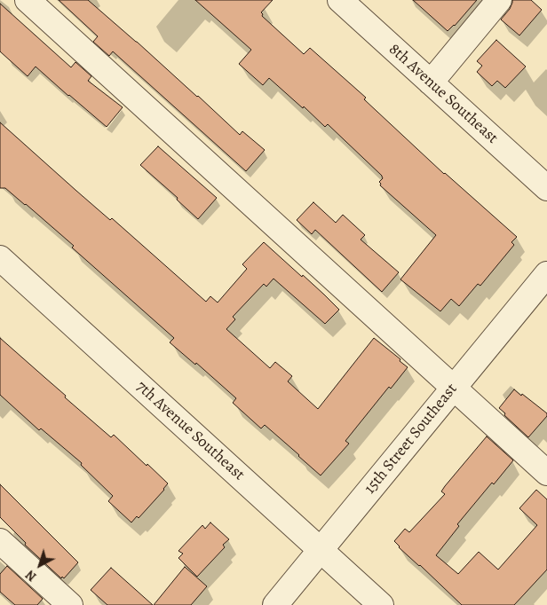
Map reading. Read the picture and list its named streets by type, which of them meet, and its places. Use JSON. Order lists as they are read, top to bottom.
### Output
{
  "streets": {
    "street": ["8th Avenue Southeast", "7th Avenue Southeast", "15th Street Southeast"]
  },
  "crossings": [
    ["7th Avenue Southeast", "15th Street Southeast"]
  ],
  "north": "bottom left"
}
